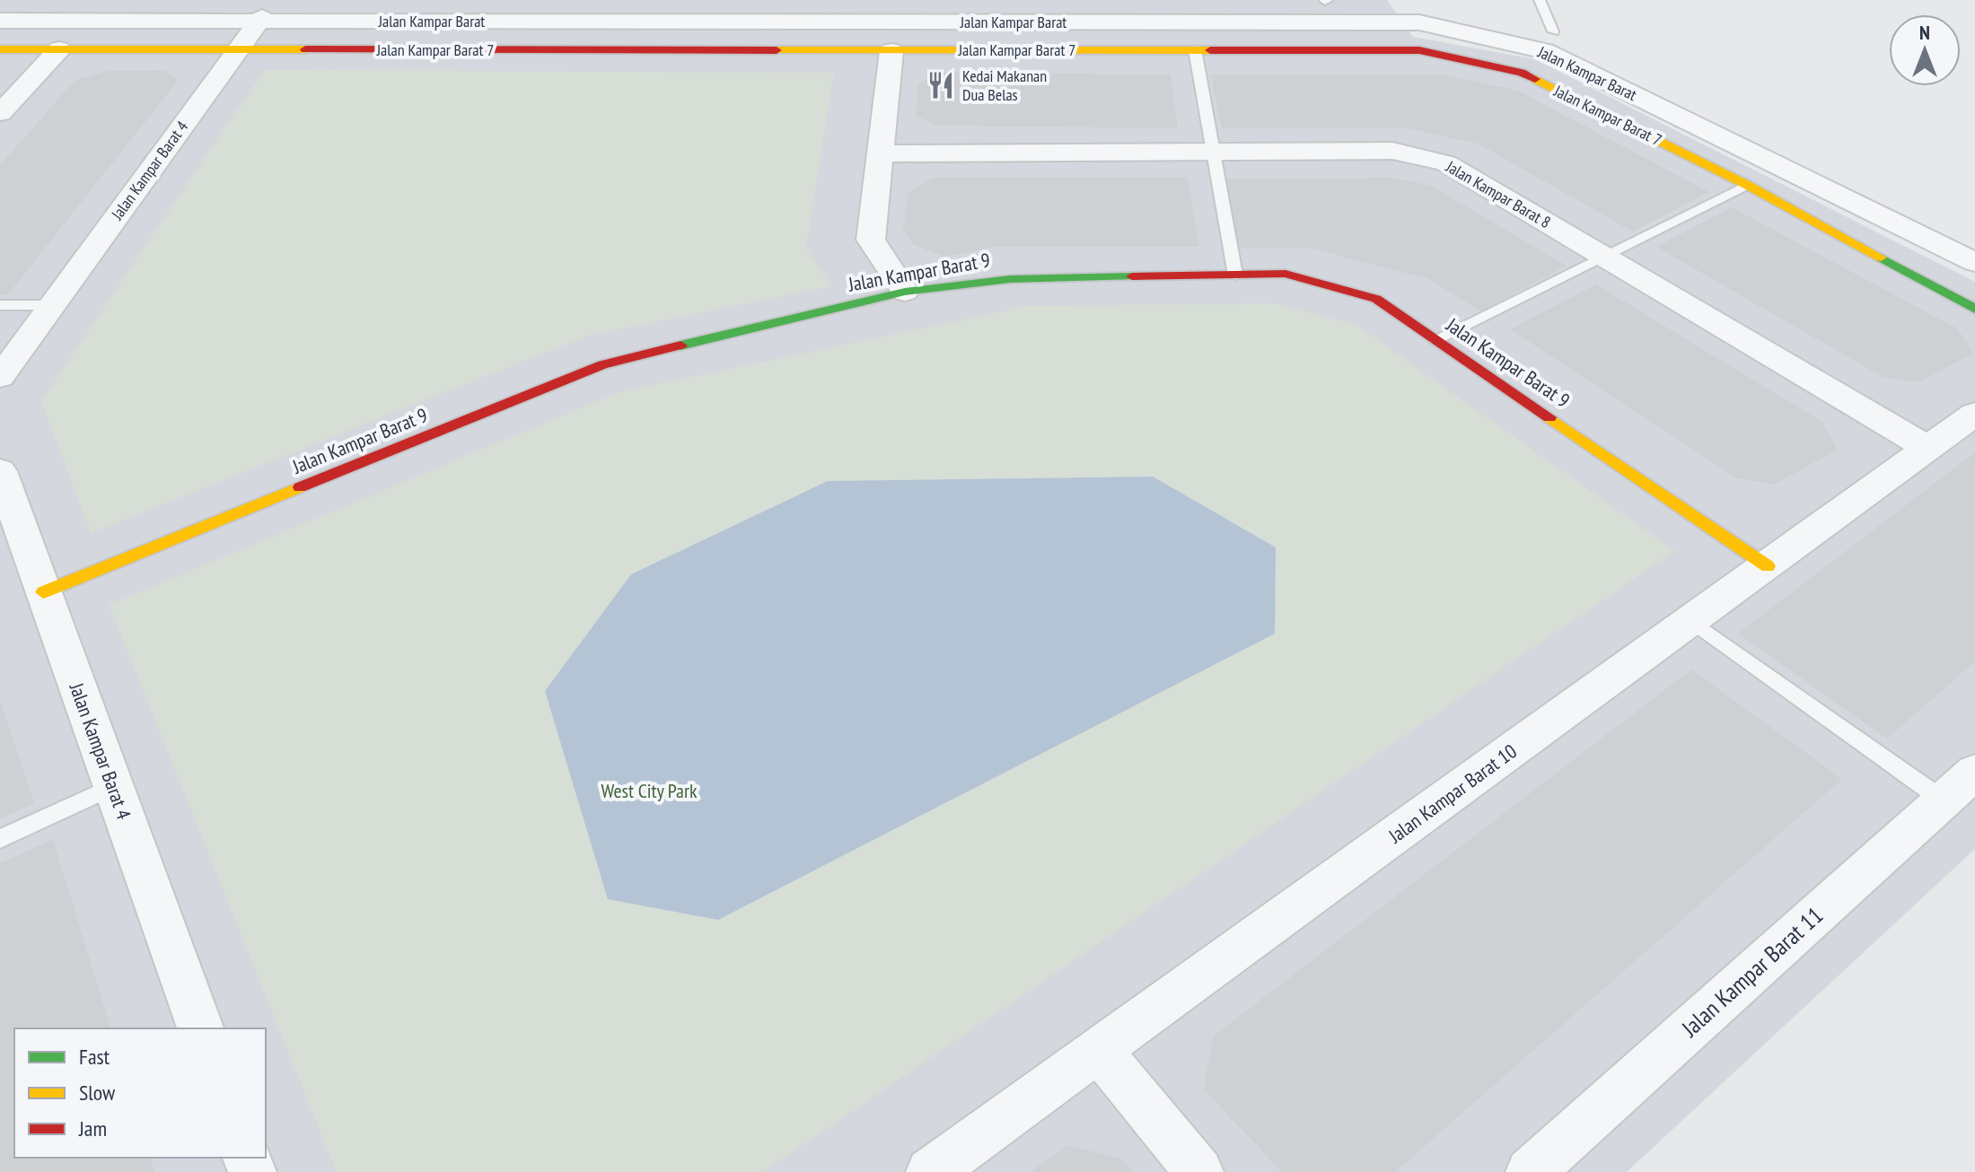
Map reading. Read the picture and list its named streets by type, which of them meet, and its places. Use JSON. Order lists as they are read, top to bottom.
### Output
{
  "streets": {
    "street": [
      "Jalan Kampar Barat",
      "Jalan Kampar Barat 7",
      "Jalan Kampar Barat 4",
      "Jalan Kampar Barat 8",
      "Jalan Kampar Barat 9",
      "Jalan Kampar Barat 10",
      "Jalan Kampar Barat 11"
    ]
  },
  "crossings": [
    ["Jalan Kampar Barat", "Jalan Kampar Barat 4"],
    ["Jalan Kampar Barat 7", "Jalan Kampar Barat 4"],
    ["Jalan Kampar Barat 4", "Jalan Kampar Barat 9"],
    ["Jalan Kampar Barat 8", "Jalan Kampar Barat 10"],
    ["Jalan Kampar Barat 9", "Jalan Kampar Barat 10"]
  ],
  "parks": ["West City Park"],
  "places": {
    "restaurant": ["Kedai Makanan Dua Belas"]
  },
  "legend": ["Fast", "Slow", "Jam"],
  "north": "top"
}
